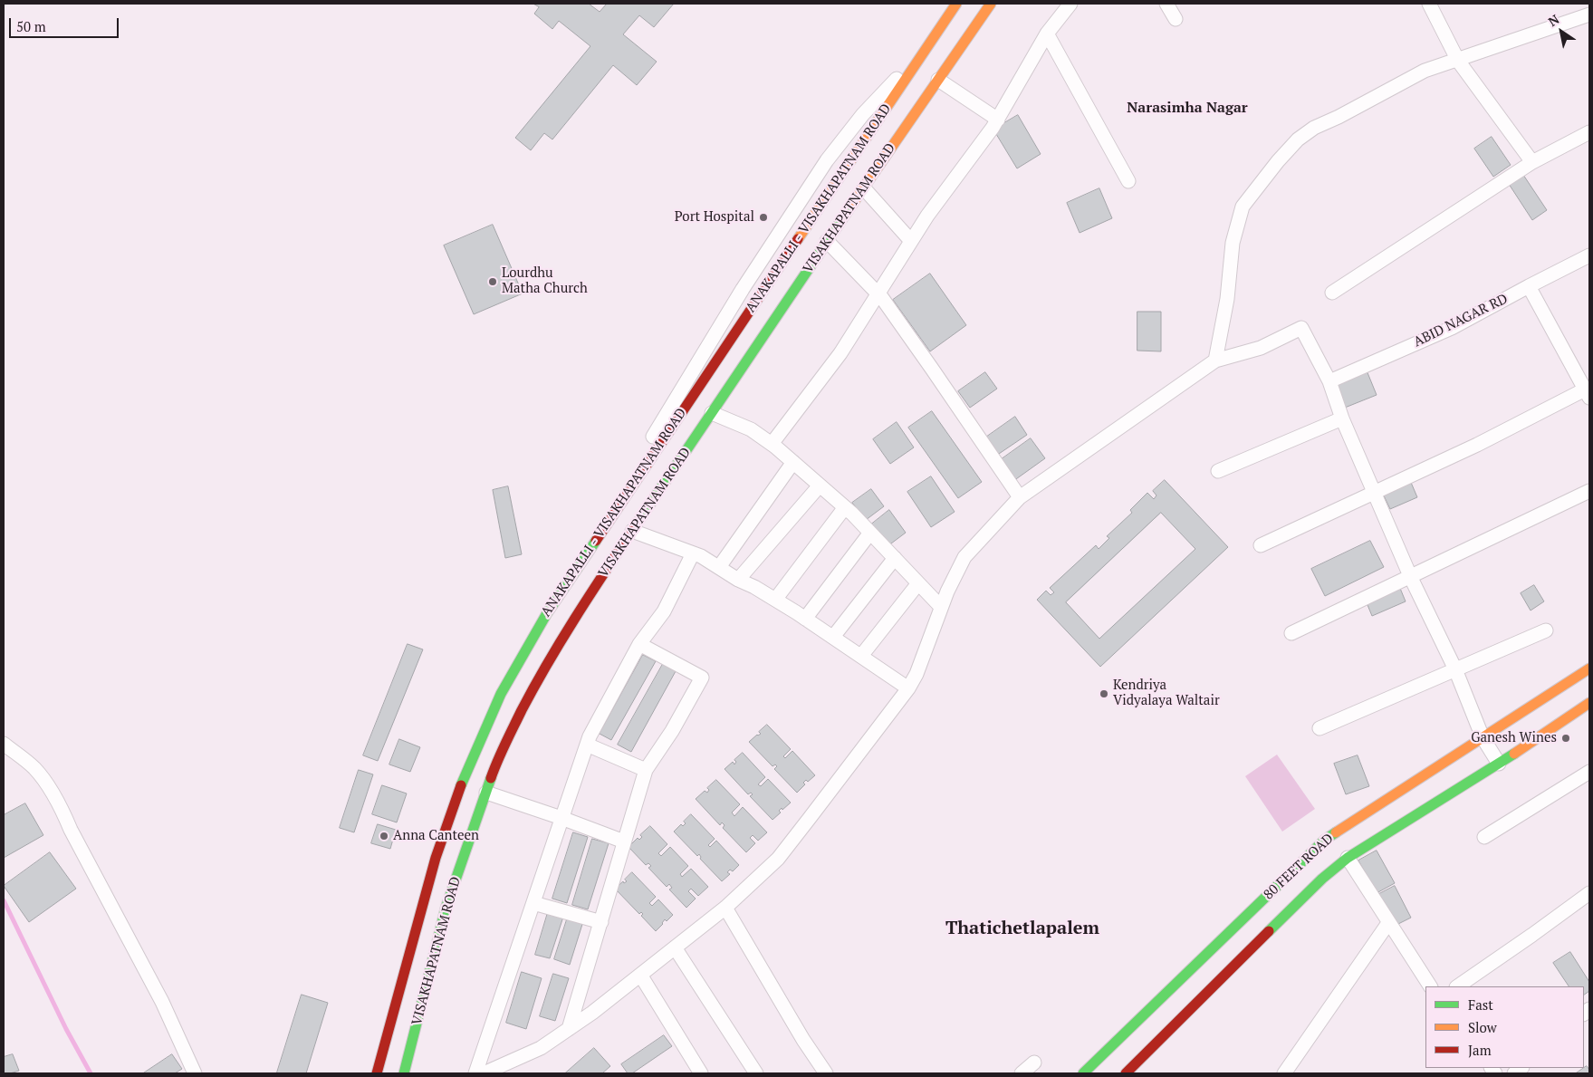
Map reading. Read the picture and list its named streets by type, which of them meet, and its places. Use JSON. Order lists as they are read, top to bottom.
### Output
{
  "streets": {
    "main road": ["ANAKAPALLI - VISAKHAPATNAM ROAD", "VISAKHAPATNAM ROAD", "80 FEET ROAD"],
    "street": ["ABID NAGAR RD"]
  },
  "districts": ["Narasimha Nagar", "Thatichetlapalem"],
  "places": [
    "Port Hospital",
    "Lourdhu Matha Church",
    "Kendriya Vidyalaya Waltair",
    "Ganesh Wines",
    "Anna Canteen"
  ],
  "legend": ["Fast", "Slow", "Jam"],
  "scale_bar": "50 m",
  "north": "top left"
}
